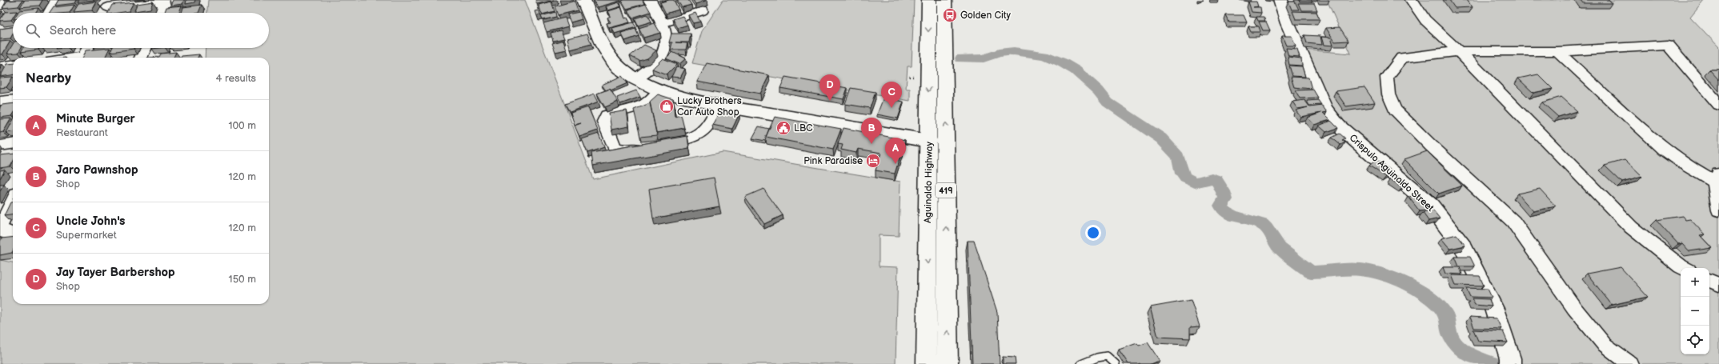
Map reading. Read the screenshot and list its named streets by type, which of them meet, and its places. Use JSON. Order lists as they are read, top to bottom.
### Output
{
  "streets": {
    "main road": ["Crispulo Aguinaldo Street", "Aguinaldo Highway", "419"]
  },
  "places": {
    "bus stop": ["Golden City"],
    "shop": ["Lucky Brothers Car Auto Shop"],
    "public building": ["LBC"],
    "hotel": ["Pink Paradise"]
  },
  "page": {
    "search": "Search here",
    "heading": ["Nearby", "4 results"],
    "pins": [
      "D",
      "C",
      "B",
      "A"
    ],
    "list": [
      {
        "mark": "A",
        "name": "Minute Burger",
        "note": "Restaurant",
        "value": "100 m"
      },
      {
        "mark": "B",
        "name": "Jaro Pawnshop",
        "note": "Shop",
        "value": "120 m"
      },
      {
        "mark": "C",
        "name": "Uncle John's",
        "note": "Supermarket",
        "value": "120 m"
      },
      {
        "mark": "D",
        "name": "Jay Tayer Barbershop",
        "note": "Shop",
        "value": "150 m"
      }
    ],
    "map_buttons": ["+", "−"]
  }
}
